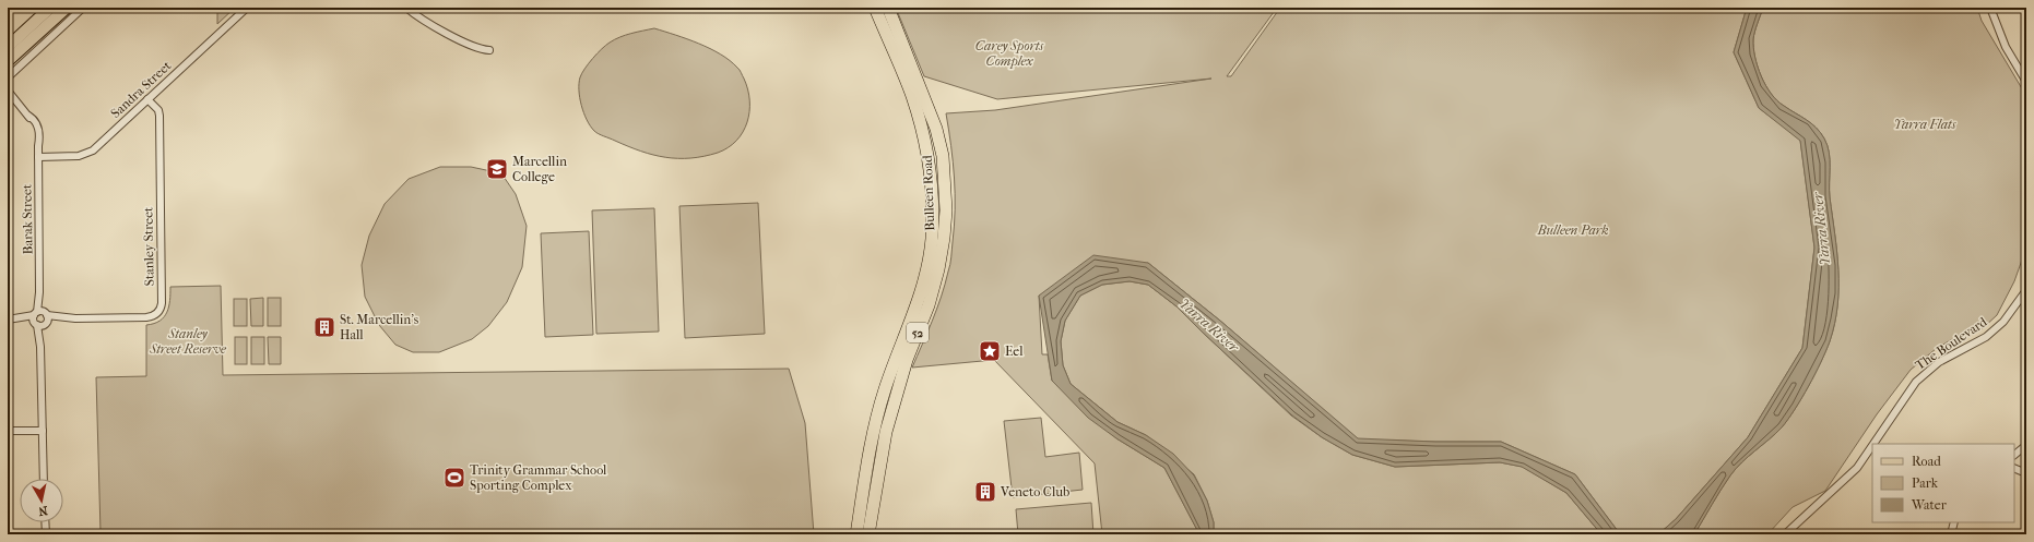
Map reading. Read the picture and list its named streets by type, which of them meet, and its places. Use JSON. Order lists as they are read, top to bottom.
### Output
{
  "streets": {
    "highway": ["Bulleen Road", "52"],
    "street": [
      "Sandra Street",
      "Barak Street",
      "Stanley Street",
      "The Boulevard"
    ]
  },
  "crossings": [
    ["Sandra Street", "Barak Street"],
    ["Sandra Street", "Stanley Street"],
    ["Barak Street", "Stanley Street"]
  ],
  "water": ["Yarra River"],
  "parks": [
    "Carey Sports Complex",
    "Yarra Flats",
    "Bulleen Park",
    "Stanley Street Reserve"
  ],
  "places": {
    "school or university": ["Marcellin College"],
    "building": ["St. Marcellin's Hall", "Veneto Club"],
    "place": ["Eel"],
    "sports": ["Trinity Grammar School Sporting Complex"]
  },
  "legend": ["Road", "Park", "Water"],
  "north": "bottom"
}
